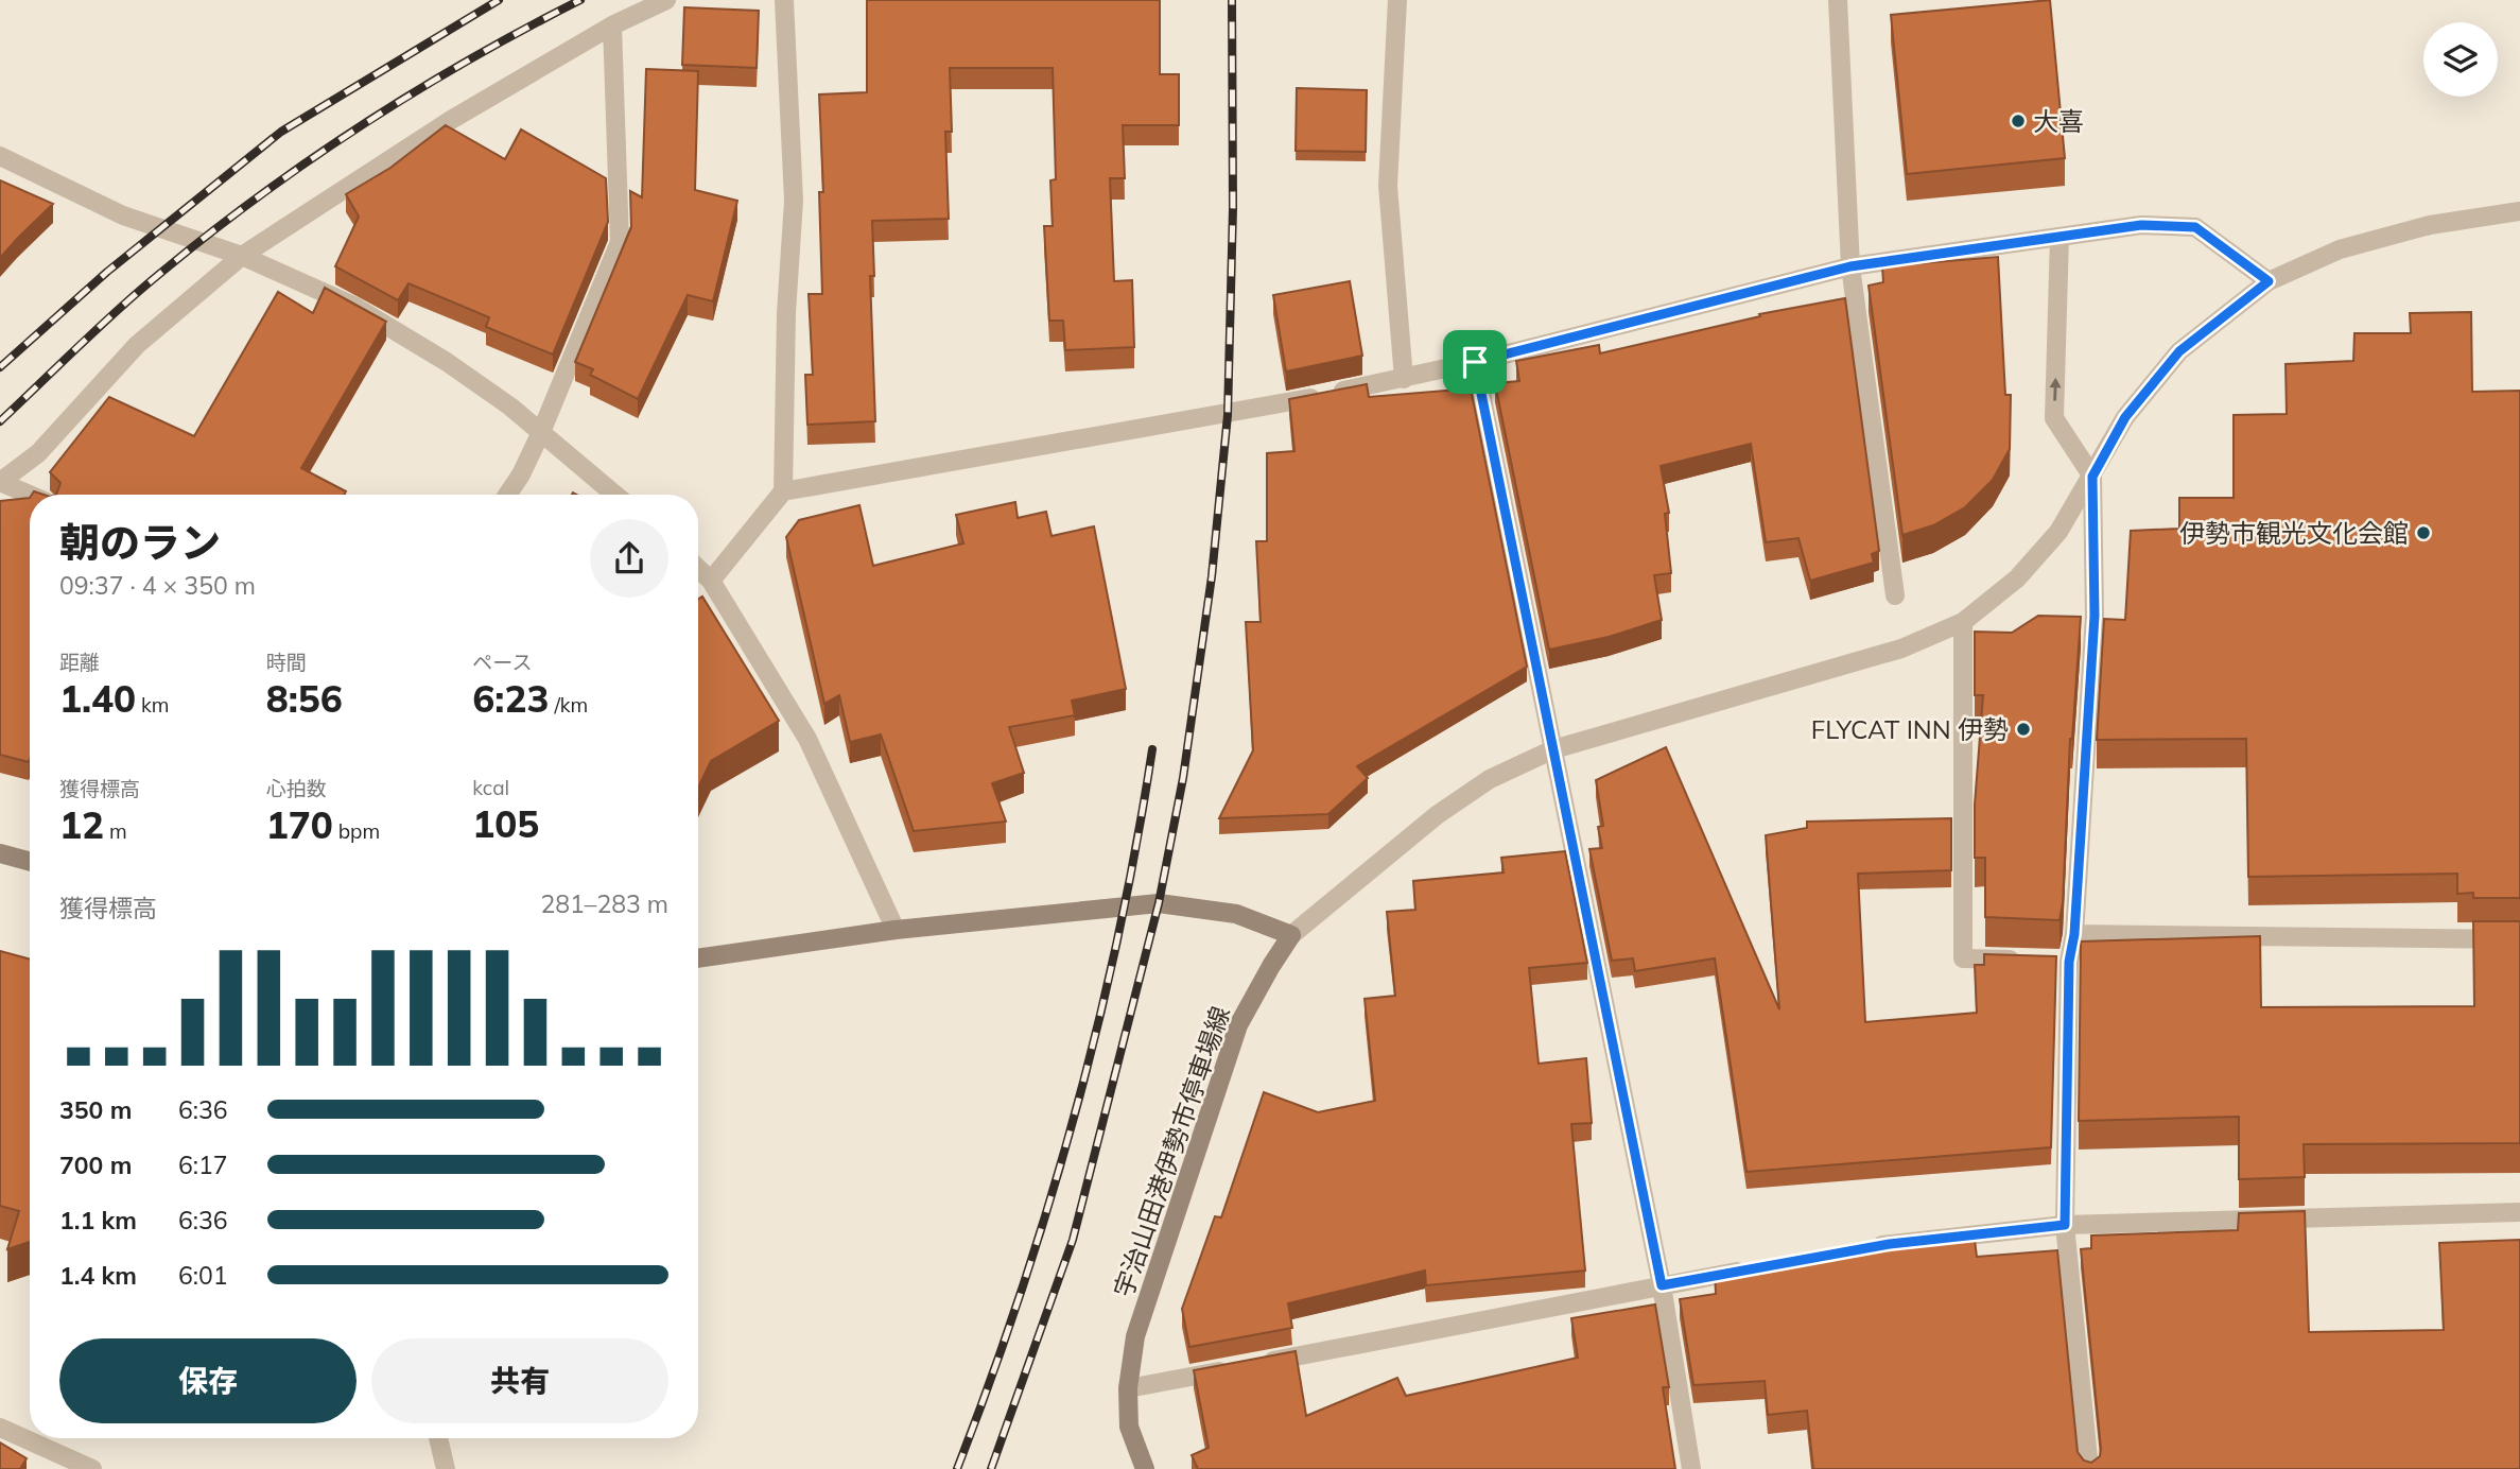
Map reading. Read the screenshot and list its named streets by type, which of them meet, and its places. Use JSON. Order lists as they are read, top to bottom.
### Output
{
  "streets": {
    "main road": ["宇治山田港伊勢市停車場線"]
  },
  "places": ["大喜", "伊勢市観光文化会館", "FLYCAT INN 伊勢"],
  "page": {
    "heading": ["朝のラン", "09:37 · 4 × 350 m"],
    "stats": [
      ["距離", "1.40 km"],
      ["時間", "8:56"],
      ["ペース", "6:23 /km"],
      ["獲得標高", "12 m"],
      ["心拍数", "170 bpm"],
      ["kcal", "105"]
    ],
    "chart": ["獲得標高", "281–283 m"],
    "list": [
      {
        "name": "350 m",
        "note": "6:36"
      },
      {
        "name": "700 m",
        "note": "6:17"
      },
      {
        "name": "1.1 km",
        "note": "6:36"
      },
      {
        "name": "1.4 km",
        "note": "6:01"
      }
    ],
    "buttons": ["保存", "共有"]
  }
}
